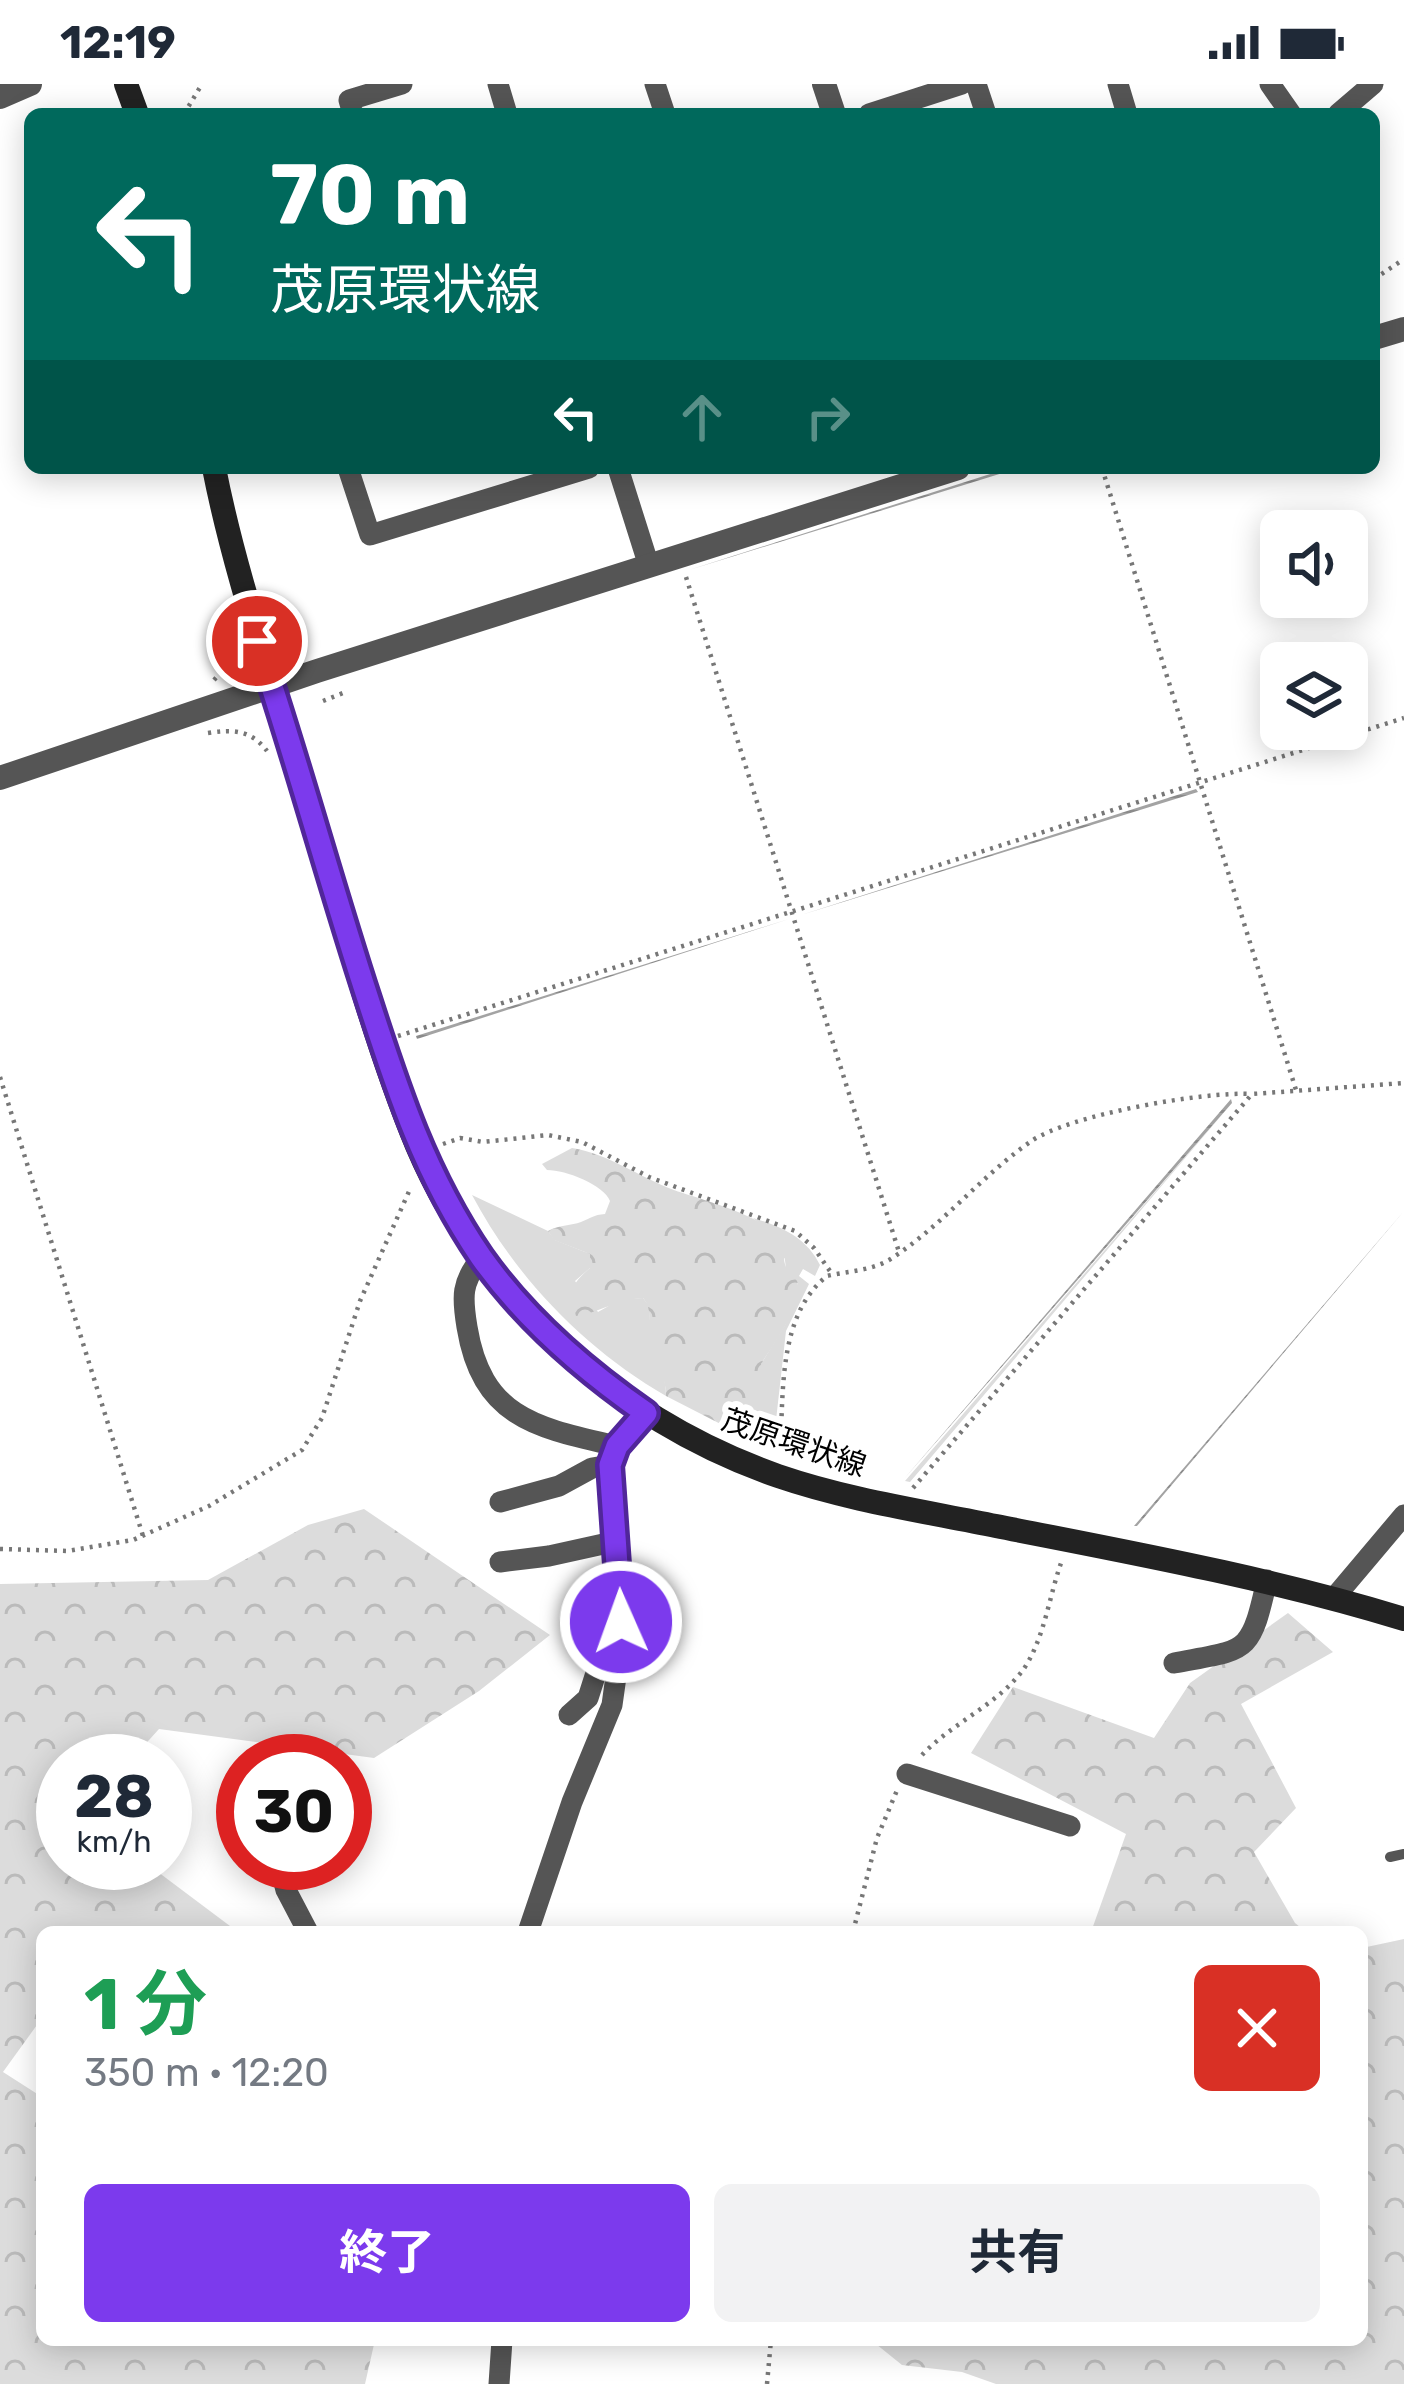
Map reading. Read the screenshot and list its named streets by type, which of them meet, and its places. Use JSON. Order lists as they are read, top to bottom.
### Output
{
  "streets": {
    "main road": ["茂原環状線"]
  },
  "page": {
    "status": "12:19",
    "turn": ["70 m", "茂原環状線"],
    "speed": "28 km/h",
    "limit": "30",
    "heading": ["1 分", "350 m · 12:20"],
    "buttons": ["終了", "共有"]
  }
}
